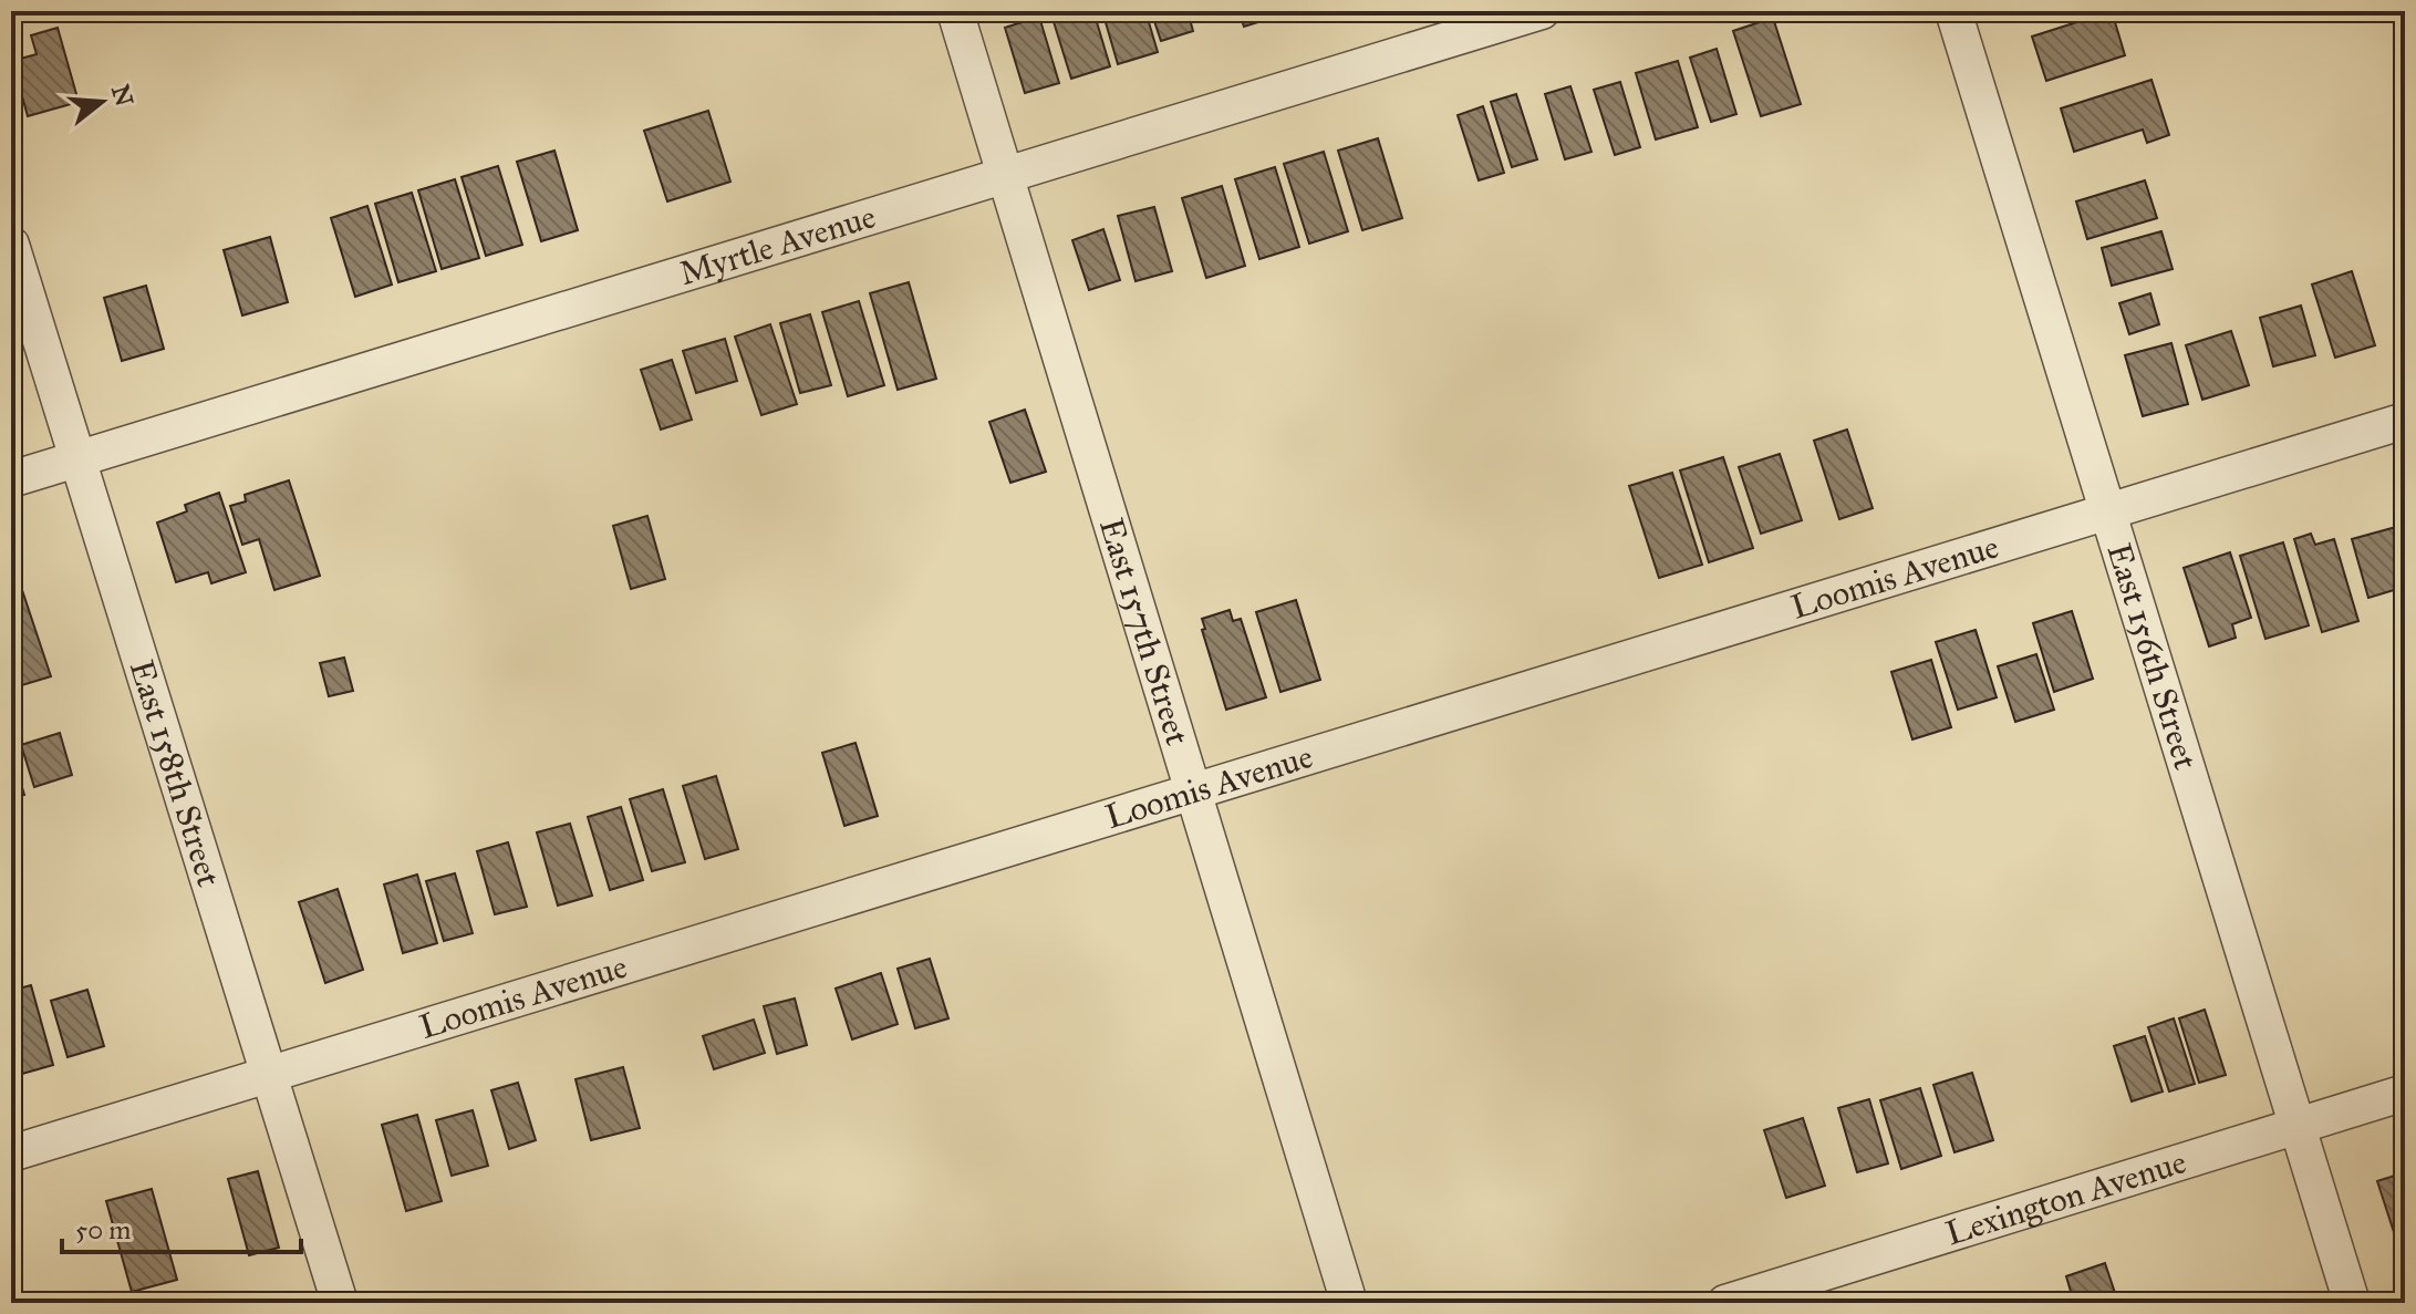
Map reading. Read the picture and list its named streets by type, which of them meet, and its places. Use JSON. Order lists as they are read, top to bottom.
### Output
{
  "streets": {
    "street": [
      "Myrtle Avenue",
      "Loomis Avenue",
      "East 157th Street",
      "East 156th Street",
      "East 158th Street",
      "Lexington Avenue"
    ]
  },
  "crossings": [
    ["Myrtle Avenue", "East 157th Street"],
    ["Myrtle Avenue", "East 158th Street"],
    ["Loomis Avenue", "East 157th Street"],
    ["Loomis Avenue", "East 156th Street"],
    ["Loomis Avenue", "East 158th Street"],
    ["East 156th Street", "Lexington Avenue"]
  ],
  "scale_bar": "50 m",
  "north": "right"
}
